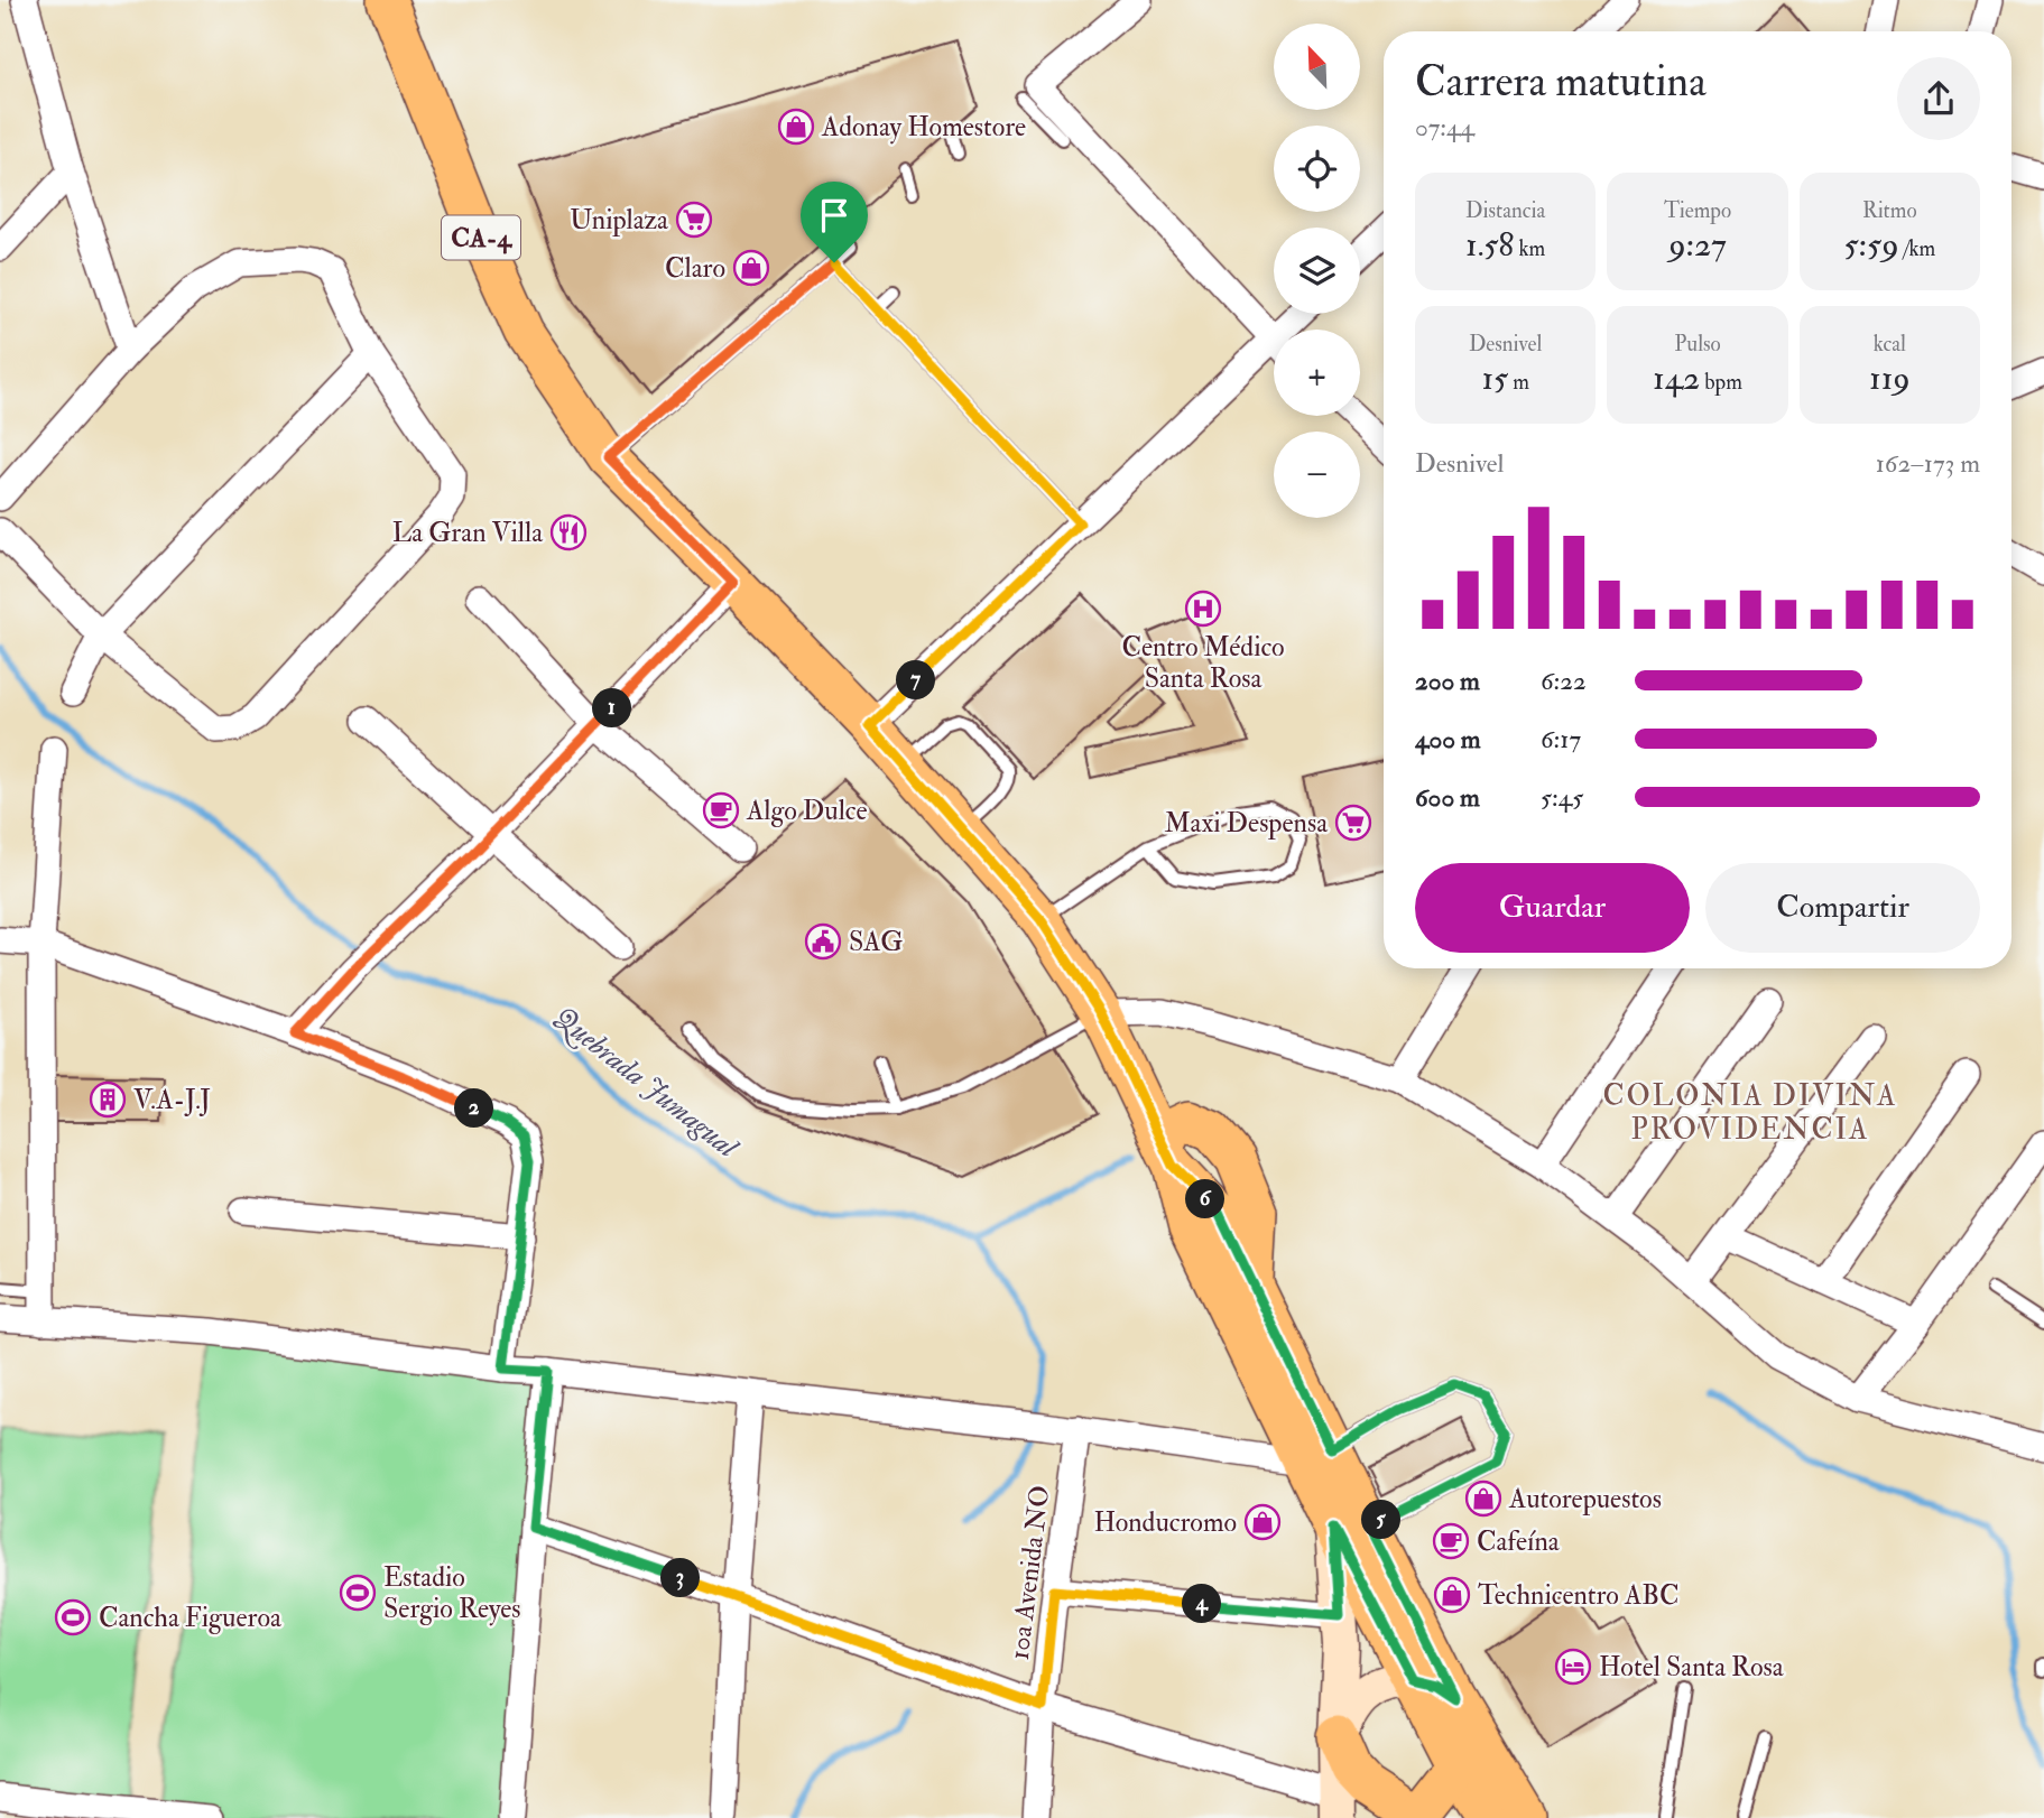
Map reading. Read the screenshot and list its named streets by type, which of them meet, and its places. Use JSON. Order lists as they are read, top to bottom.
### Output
{
  "streets": {
    "main road": ["CA-4"],
    "street": ["10a Avenida NO"]
  },
  "districts": ["COLONIA DIVINA PROVIDENCIA"],
  "water": ["Quebrada Jumagual"],
  "places": {
    "shop": [
      "Adonay Homestore",
      "Claro",
      "Autorepuestos",
      "Honducromo",
      "Technicentro ABC"
    ],
    "supermarket": ["Uniplaza", "Maxi Despensa"],
    "restaurant": ["La Gran Villa"],
    "hospital": ["Centro Médico Santa Rosa"],
    "cafe": ["Algo Dulce", "Cafeína"],
    "public building": ["SAG"],
    "building": ["V.A-J.J"],
    "sports": ["Estadio Sergio Reyes", "Cancha Figueroa"],
    "hotel": ["Hotel Santa Rosa"]
  },
  "north": "top left",
  "page": {
    "map_buttons": ["+", "−"],
    "heading": ["Carrera matutina", "07:44"],
    "stats": [
      ["Distancia", "1.58 km"],
      ["Tiempo", "9:27"],
      ["Ritmo", "5:59 /km"],
      ["Desnivel", "15 m"],
      ["Pulso", "142 bpm"],
      ["kcal", "119"]
    ],
    "chart": ["Desnivel", "162–173 m"],
    "list": [
      {
        "name": "200 m",
        "note": "6:22"
      },
      {
        "name": "400 m",
        "note": "6:17"
      },
      {
        "name": "600 m",
        "note": "5:45"
      }
    ],
    "pins": [
      "7",
      "1",
      "2",
      "6",
      "5",
      "3",
      "4"
    ],
    "buttons": ["Guardar", "Compartir"]
  }
}
